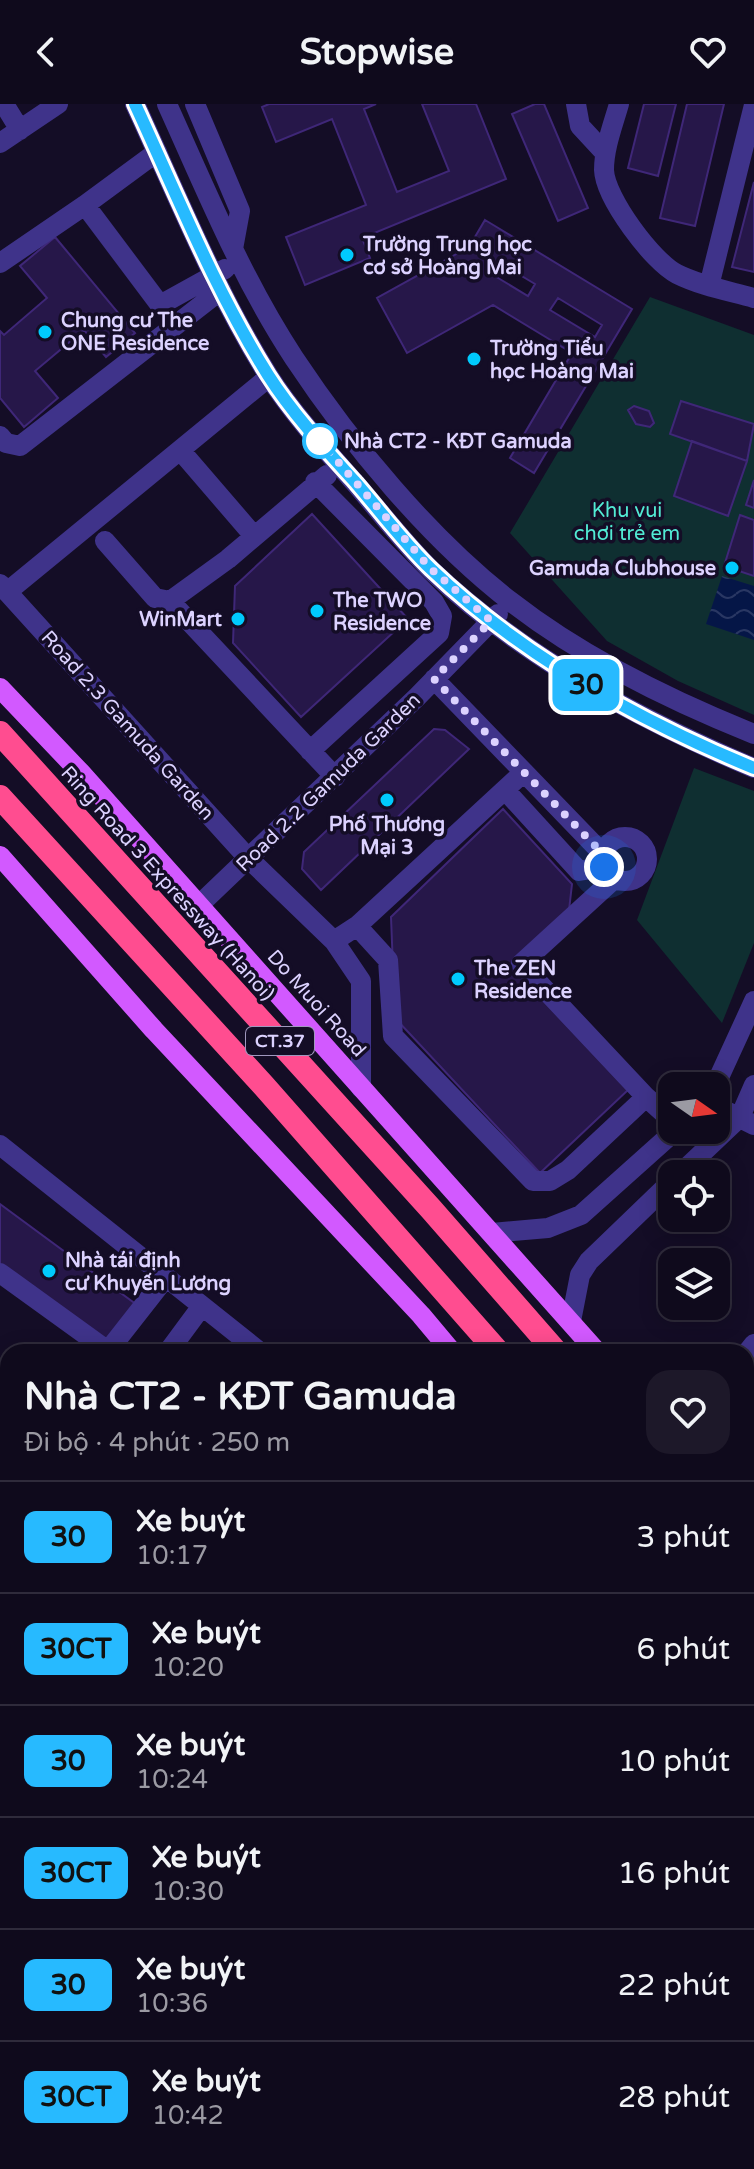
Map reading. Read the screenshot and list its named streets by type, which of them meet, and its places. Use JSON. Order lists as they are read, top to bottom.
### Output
{
  "streets": {
    "highway": ["Ring Road 3 Expressway (Hanoi)", "CT.37"],
    "main road": ["Do Muoi Road"],
    "street": ["Road 2.3 Gamuda Garden", "Road 2.2 Gamuda Garden"]
  },
  "crossings": [
    ["Road 2.3 Gamuda Garden", "Road 2.2 Gamuda Garden"],
    ["Road 2.3 Gamuda Garden", "Do Muoi Road"],
    ["Road 2.2 Gamuda Garden", "Do Muoi Road"]
  ],
  "parks": ["Khu vui chơi trẻ em"],
  "places": [
    "Trường Trung học cơ sở Hoàng Mai",
    "Chung cư The ONE Residence",
    "Trường Tiểu học Hoàng Mai",
    "Nhà CT2 - KĐT Gamuda",
    "Gamuda Clubhouse",
    "The TWO Residence",
    "WinMart",
    "Phố Thương Mại 3",
    "The ZEN Residence",
    "Nhà tái định cư Khuyến Lương"
  ],
  "lines": ["bus line 30"],
  "north": "right",
  "page": {
    "header": "Stopwise",
    "on_map": "30",
    "heading": ["Nhà CT2 - KĐT Gamuda", "Đi bộ · 4 phút · 250 m"],
    "list": [
      {
        "mark": "30",
        "name": "Xe buýt",
        "note": "10:17",
        "value": "3 phút"
      },
      {
        "mark": "30CT",
        "name": "Xe buýt",
        "note": "10:20",
        "value": "6 phút"
      },
      {
        "mark": "30",
        "name": "Xe buýt",
        "note": "10:24",
        "value": "10 phút"
      },
      {
        "mark": "30CT",
        "name": "Xe buýt",
        "note": "10:30",
        "value": "16 phút"
      },
      {
        "mark": "30",
        "name": "Xe buýt",
        "note": "10:36",
        "value": "22 phút"
      },
      {
        "mark": "30CT",
        "name": "Xe buýt",
        "note": "10:42",
        "value": "28 phút"
      }
    ]
  }
}
